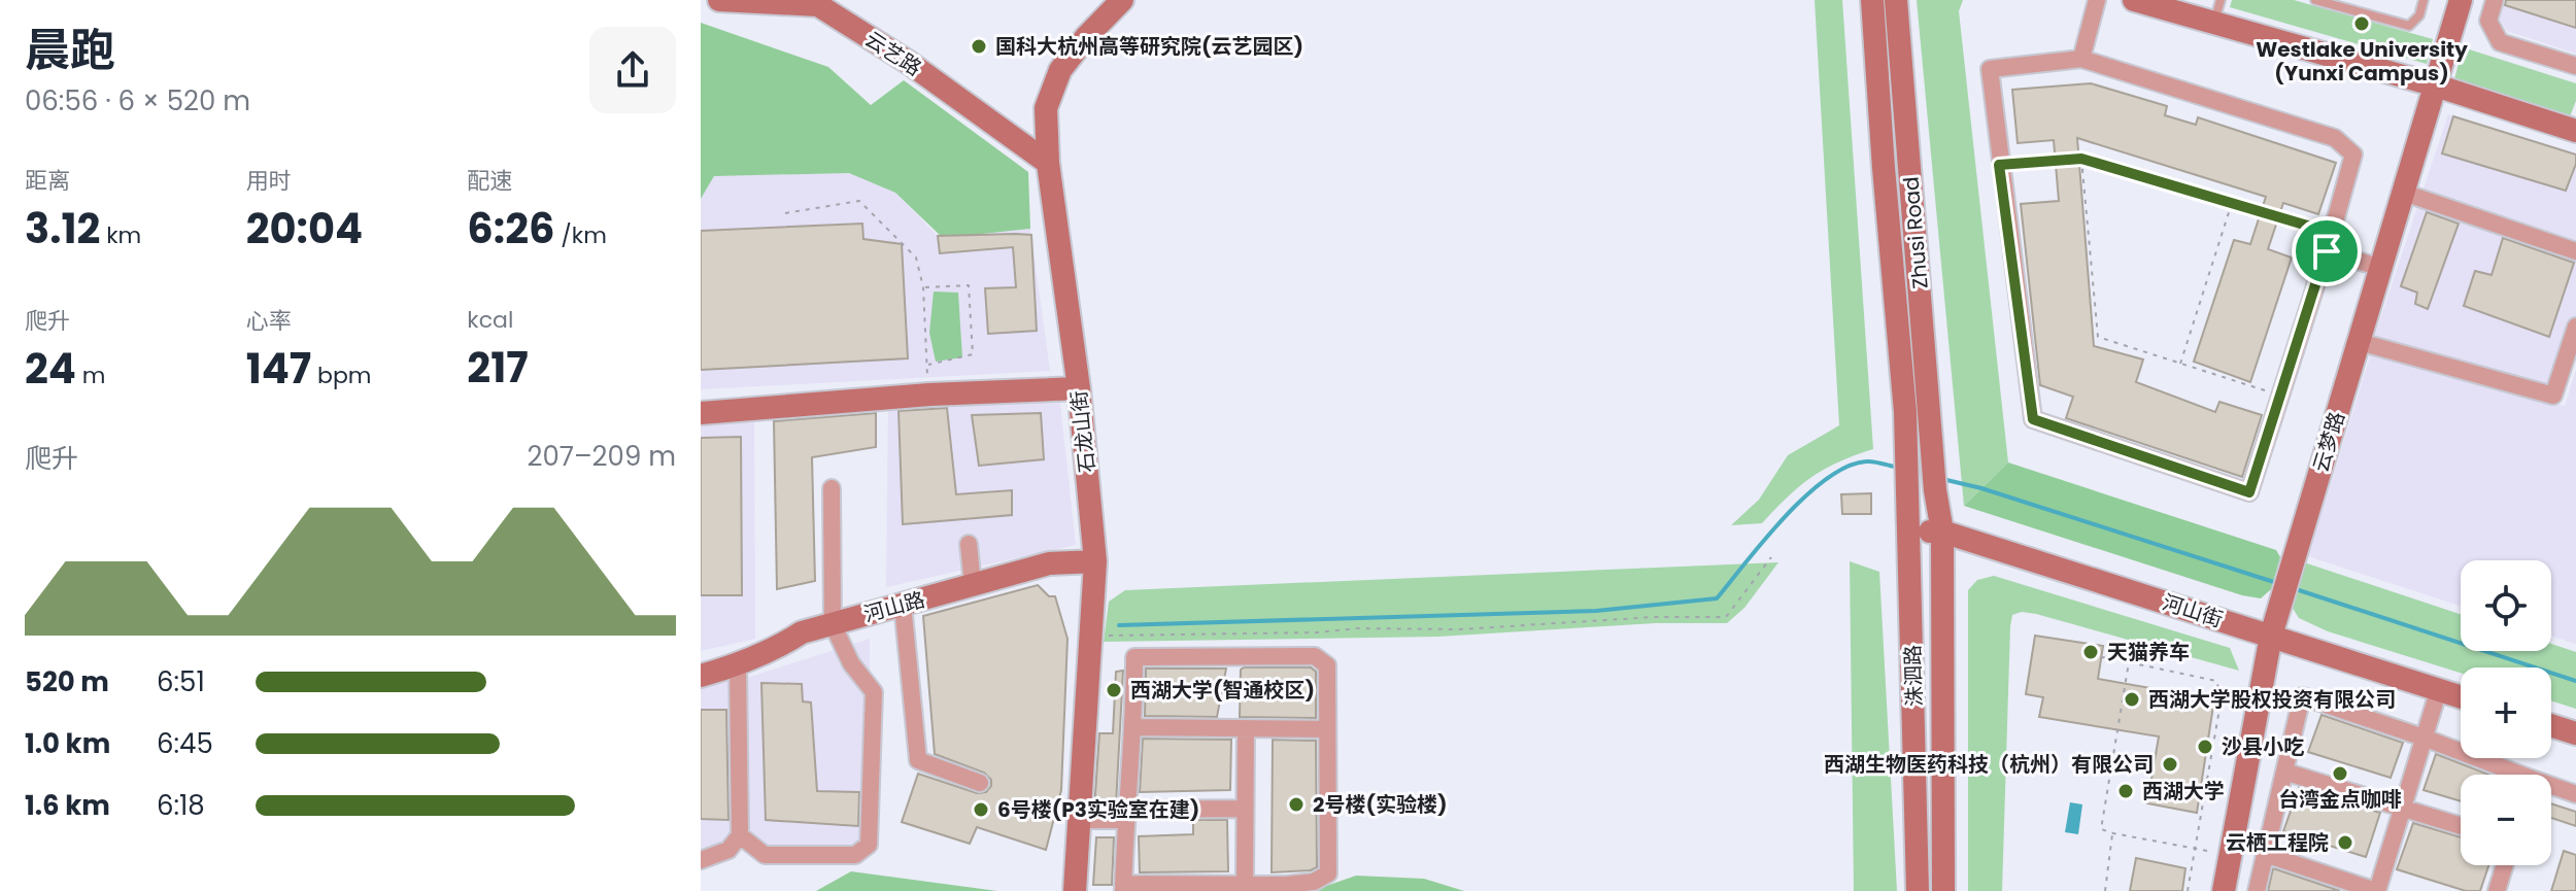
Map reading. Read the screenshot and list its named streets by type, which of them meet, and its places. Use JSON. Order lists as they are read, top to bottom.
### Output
{
  "streets": {
    "street": [
      "云艺路",
      "Zhusi Road",
      "石龙山街",
      "云梦路",
      "河山路",
      "河山街",
      "洙泗路"
    ]
  },
  "crossings": [
    ["云艺路", "石龙山街"],
    ["Zhusi Road", "洙泗路"],
    ["石龙山街", "河山路"],
    ["云梦路", "河山街"],
    ["河山街", "洙泗路"]
  ],
  "places": [
    "Westlake University (Yunxi Campus)",
    "国科大杭州高等研究院(云艺园区)",
    "天猫养车",
    "西湖大学(智通校区)",
    "西湖大学股权投资有限公司",
    "沙县小吃",
    "西湖生物医药科技（杭州）有限公司",
    "台湾金点咖啡",
    "西湖大学",
    "2号楼(实验楼)",
    "6号楼(P3实验室在建)",
    "云栖工程院"
  ],
  "page": {
    "heading": ["晨跑", "06:56 · 6 × 520 m"],
    "stats": [
      ["距离", "3.12 km"],
      ["用时", "20:04"],
      ["配速", "6:26 /km"],
      ["爬升", "24 m"],
      ["心率", "147 bpm"],
      ["kcal", "217"]
    ],
    "chart": ["爬升", "207–209 m"],
    "map_buttons": ["+", "−"],
    "list": [
      {
        "name": "520 m",
        "note": "6:51"
      },
      {
        "name": "1.0 km",
        "note": "6:45"
      },
      {
        "name": "1.6 km",
        "note": "6:18"
      }
    ]
  }
}
